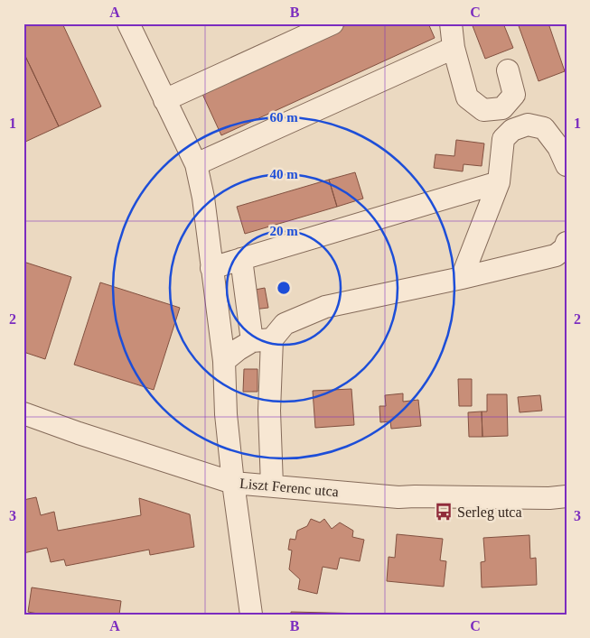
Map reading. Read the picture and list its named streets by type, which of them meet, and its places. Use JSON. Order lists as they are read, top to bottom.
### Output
{
  "streets": {
    "street": ["Liszt Ferenc utca"]
  },
  "places": {
    "bus stop": ["Serleg utca"]
  },
  "grid": {
    "columns": ["A", "B", "C"],
    "rows": ["1", "2", "3"]
  },
  "rings": ["60 m", "40 m", "20 m"]
}
